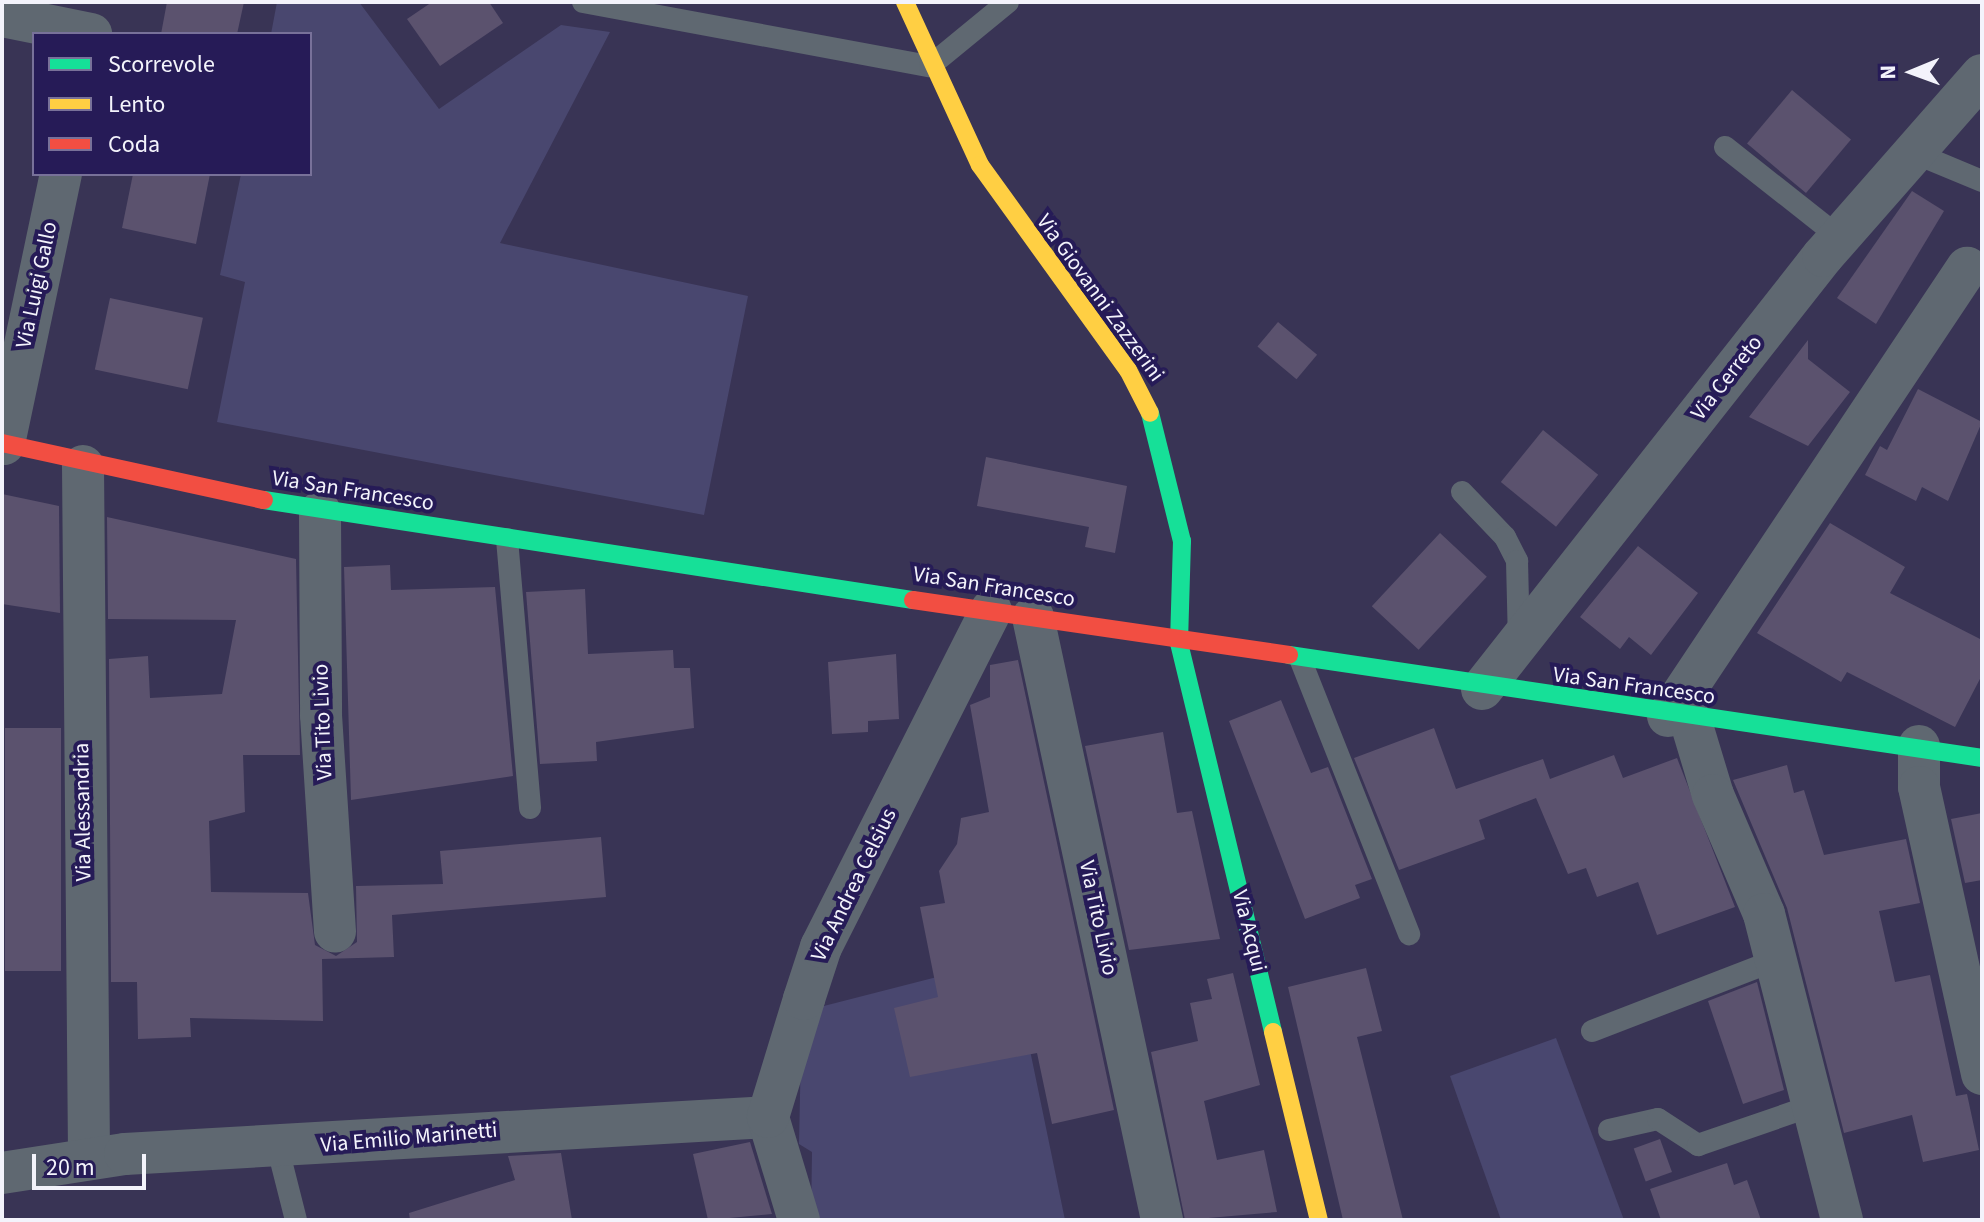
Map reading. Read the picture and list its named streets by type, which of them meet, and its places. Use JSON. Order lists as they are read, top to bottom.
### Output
{
  "streets": {
    "main road": ["Via Giovanni Zazzerini", "Via San Francesco", "Via Acqui"],
    "street": [
      "Via Luigi Gallo",
      "Via Cerreto",
      "Via Tito Livio",
      "Via Alessandria",
      "Via Andrea Celsius",
      "Via Emilio Marinetti"
    ]
  },
  "crossings": [
    ["Via Luigi Gallo", "Via San Francesco"],
    ["Via Giovanni Zazzerini", "Via San Francesco"],
    ["Via Giovanni Zazzerini", "Via Acqui"],
    ["Via Cerreto", "Via San Francesco"],
    ["Via San Francesco", "Via Tito Livio"],
    ["Via San Francesco", "Via Alessandria"],
    ["Via San Francesco", "Via Andrea Celsius"],
    ["Via San Francesco", "Via Acqui"],
    ["Via Alessandria", "Via Emilio Marinetti"],
    ["Via Andrea Celsius", "Via Emilio Marinetti"]
  ],
  "legend": ["Scorrevole", "Lento", "Coda"],
  "scale_bar": "20 m",
  "north": "left"
}
